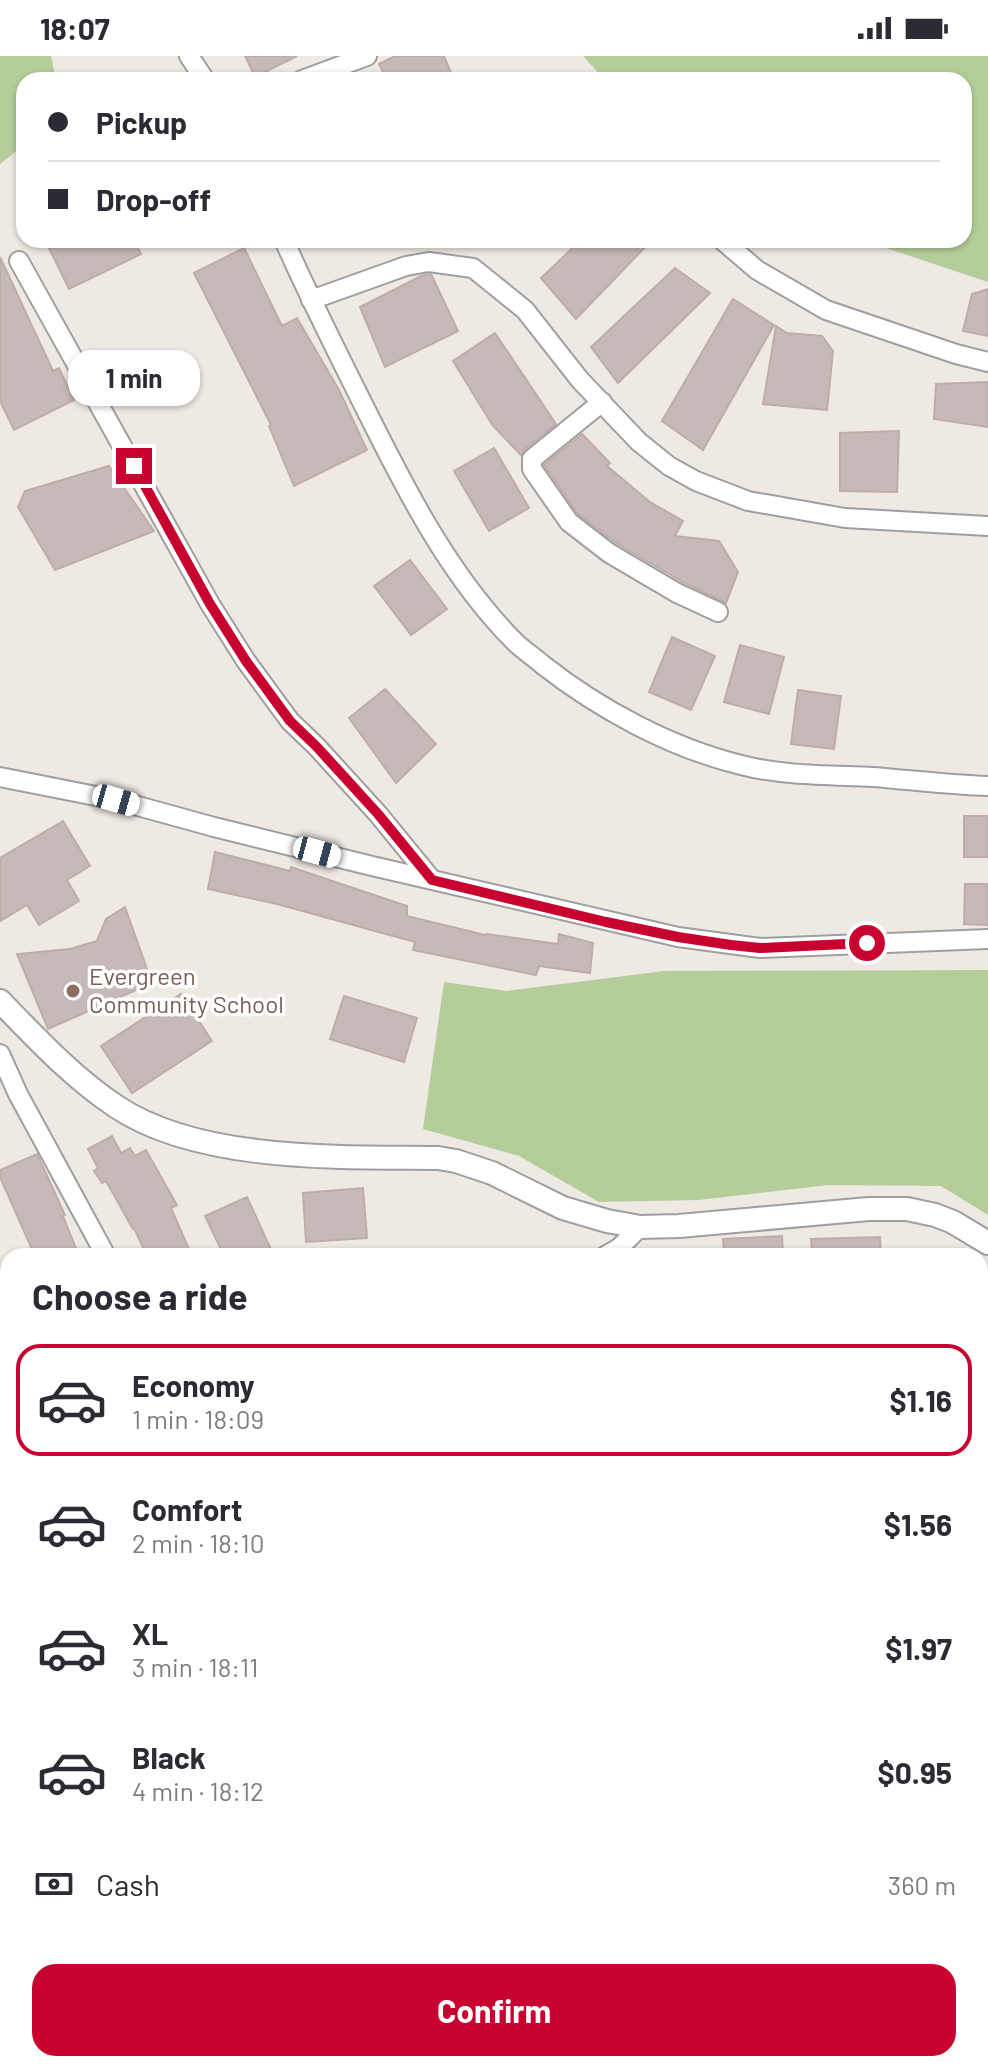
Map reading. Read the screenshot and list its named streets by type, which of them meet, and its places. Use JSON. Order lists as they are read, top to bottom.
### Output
{
  "places": ["Evergreen Community School"],
  "page": {
    "status": "18:07",
    "banner": ["Pickup", "Drop-off"],
    "bubble": "1 min",
    "heading": "Choose a ride",
    "list": [
      {
        "name": "Economy",
        "note": "1 min · 18:09",
        "value": "$1.16"
      },
      {
        "name": "Comfort",
        "note": "2 min · 18:10",
        "value": "$1.56"
      },
      {
        "name": "XL",
        "note": "3 min · 18:11",
        "value": "$1.97"
      },
      {
        "name": "Black",
        "note": "4 min · 18:12",
        "value": "$0.95"
      }
    ],
    "pay": ["Cash", "360 m"],
    "buttons": "Confirm"
  }
}
